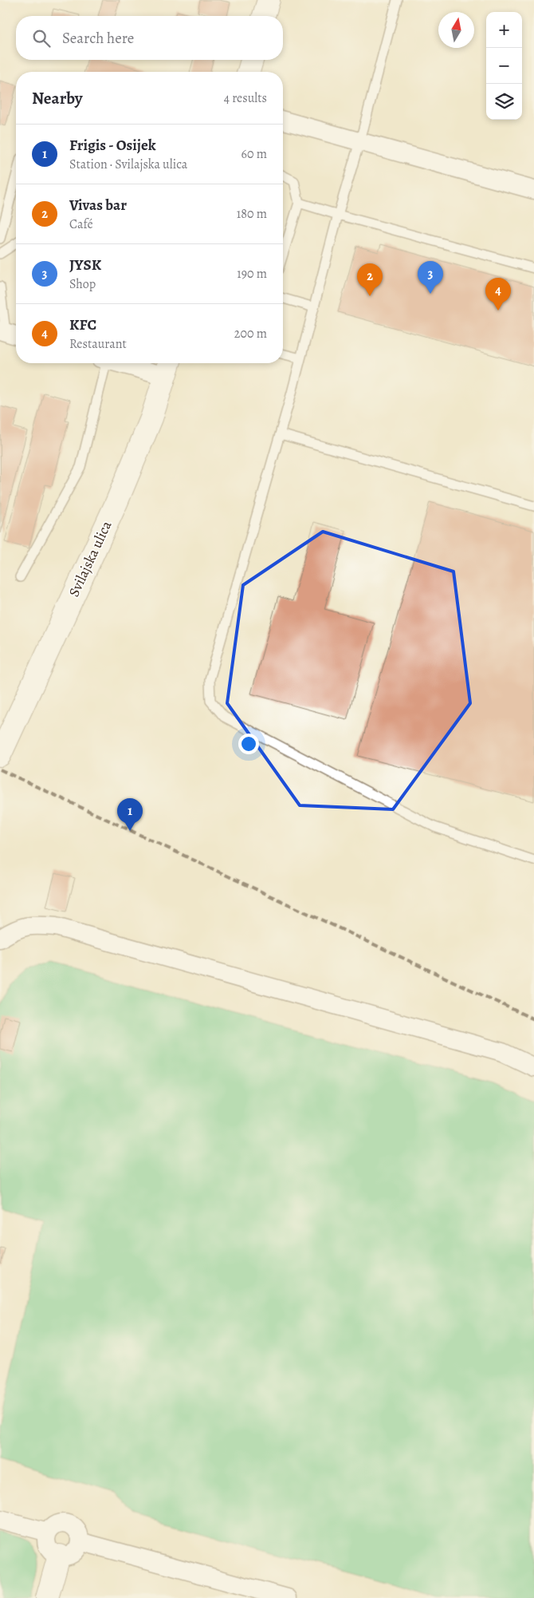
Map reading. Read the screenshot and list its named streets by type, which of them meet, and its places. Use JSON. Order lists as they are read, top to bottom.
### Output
{
  "streets": {
    "main road": ["Svilajska ulica"]
  },
  "north": "top",
  "page": {
    "map_buttons": ["+", "−"],
    "search": "Search here",
    "heading": ["Nearby", "4 results"],
    "list": [
      {
        "mark": "1",
        "name": "Frigis - Osijek",
        "note": "Station · Svilajska ulica",
        "value": "60 m"
      },
      {
        "mark": "2",
        "name": "Vivas bar",
        "note": "Café",
        "value": "180 m"
      },
      {
        "mark": "3",
        "name": "JYSK",
        "note": "Shop",
        "value": "190 m"
      },
      {
        "mark": "4",
        "name": "KFC",
        "note": "Restaurant",
        "value": "200 m"
      }
    ],
    "pins": [
      "3",
      "2",
      "4",
      "1"
    ]
  }
}
